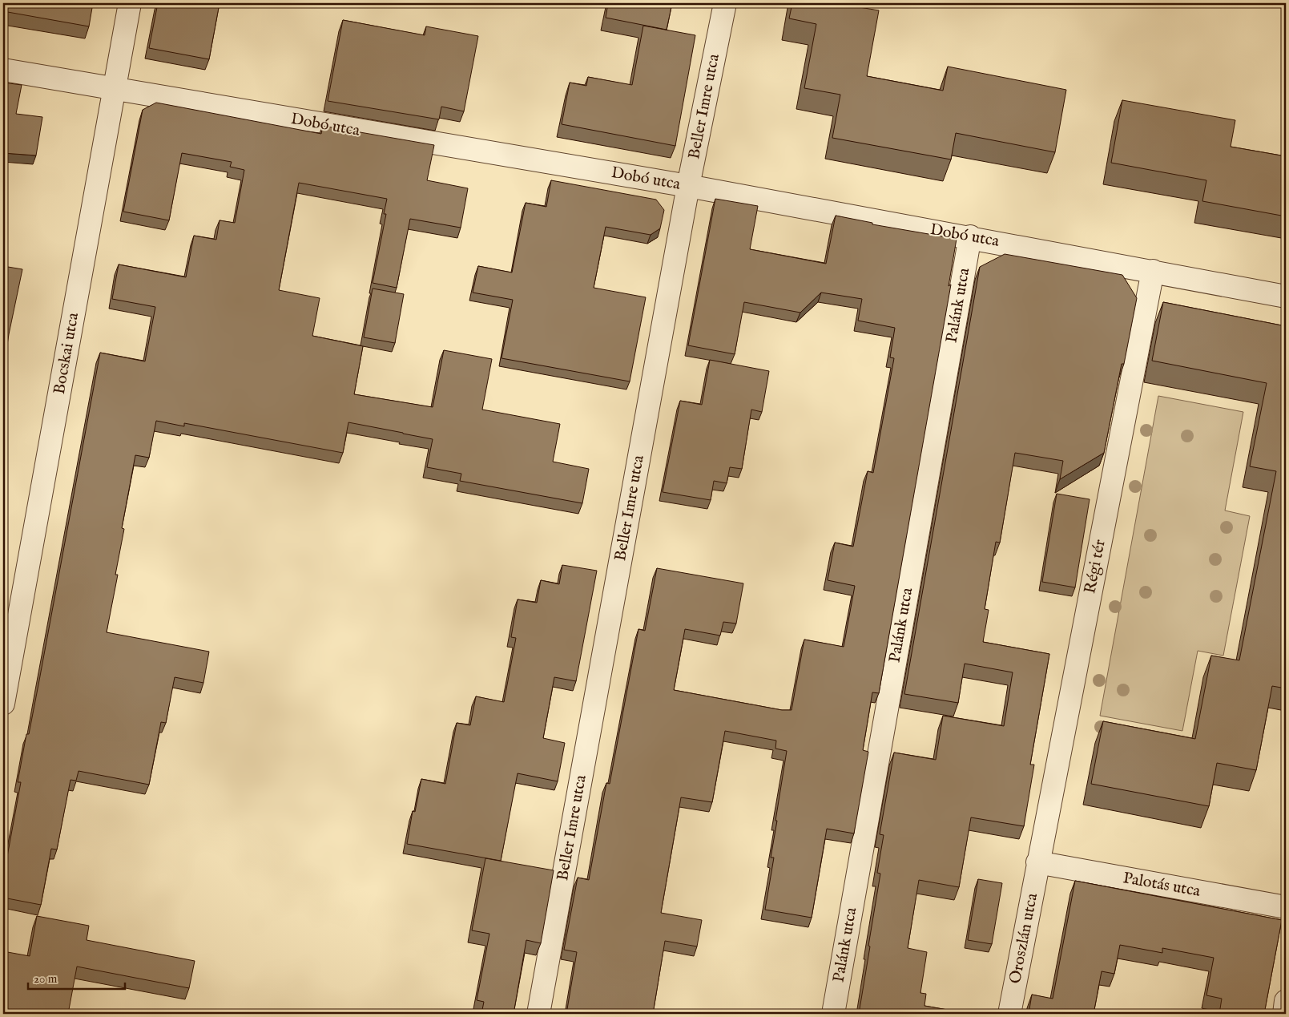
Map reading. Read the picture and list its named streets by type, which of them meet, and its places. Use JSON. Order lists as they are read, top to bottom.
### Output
{
  "streets": {
    "street": [
      "Beller Imre utca",
      "Dobó utca",
      "Palánk utca",
      "Bocskai utca",
      "Régi tér",
      "Palotás utca",
      "Oroszlán utca"
    ]
  },
  "crossings": [
    ["Beller Imre utca", "Dobó utca"],
    ["Dobó utca", "Palánk utca"],
    ["Dobó utca", "Bocskai utca"],
    ["Dobó utca", "Régi tér"],
    ["Régi tér", "Palotás utca"],
    ["Régi tér", "Oroszlán utca"],
    ["Palotás utca", "Oroszlán utca"]
  ],
  "scale_bar": "20 m"
}
